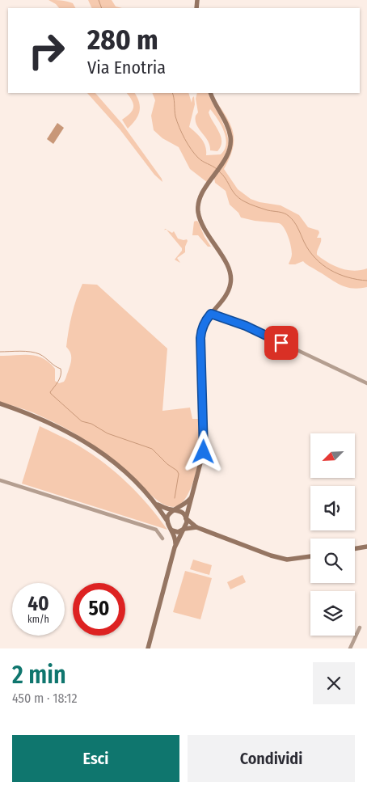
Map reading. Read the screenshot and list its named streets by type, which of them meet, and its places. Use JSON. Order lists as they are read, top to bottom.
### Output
{
  "north": "bottom left",
  "page": {
    "turn": ["280 m", "Via Enotria"],
    "speed": "40 km/h",
    "limit": "50",
    "heading": ["2 min", "450 m · 18:12"],
    "buttons": ["Esci", "Condividi"]
  }
}
